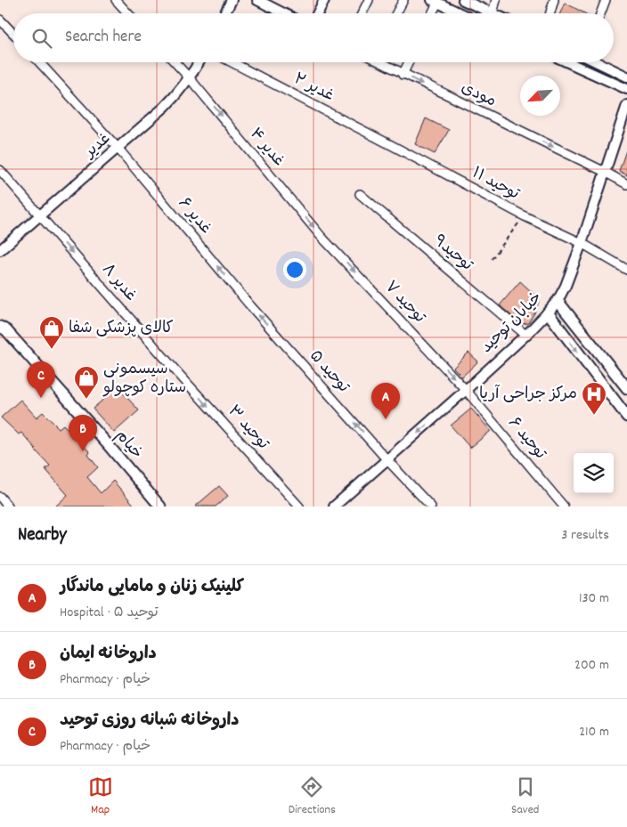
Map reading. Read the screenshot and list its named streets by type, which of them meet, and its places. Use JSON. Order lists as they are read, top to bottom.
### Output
{
  "streets": {
    "main road": ["خیابان توحید", "خیام"],
    "street": [
      "غدیر ۲",
      "مودی",
      "غدیر",
      "غدیر ۴",
      "توحید ۱۱",
      "غدیر ۶",
      "توحید۹",
      "غدیر ۸",
      "توحید ۷",
      "توحید ۵",
      "توحید ۳",
      "توحید ۶"
    ]
  },
  "crossings": [
    ["غدیر ۲", "توحید ۱۱"],
    ["مودی", "خیابان توحید"],
    ["غدیر", "غدیر ۴"],
    ["غدیر", "غدیر ۶"],
    ["غدیر", "غدیر ۸"],
    ["غدیر ۴", "توحید ۷"],
    ["توحید ۱۱", "خیابان توحید"],
    ["غدیر ۶", "توحید ۵"],
    ["توحید۹", "خیابان توحید"],
    ["غدیر ۸", "توحید ۳"],
    ["توحید ۷", "خیابان توحید"],
    ["توحید ۷", "توحید ۶"],
    ["خیابان توحید", "توحید ۵"],
    ["خیابان توحید", "توحید ۶"]
  ],
  "one_way": [
    "مودی",
    "غدیر ۴",
    "غدیر ۶",
    "غدیر ۸",
    "توحید ۷",
    "توحید ۵",
    "توحید ۳"
  ],
  "places": {
    "shop": ["کالای پزشکی شفا", "سیسمونی ستاره کوچولو"],
    "hospital": ["مرکز جراحی آریا"]
  },
  "north": "bottom left",
  "page": {
    "search": "Search here",
    "pins": ["C", "A", "B"],
    "heading": ["Nearby", "3 results"],
    "list": [
      {
        "mark": "A",
        "name": "کلینیک زنان و مامایی ماندگار",
        "note": "Hospital · توحید ۵",
        "value": "130 m"
      },
      {
        "mark": "B",
        "name": "داروخانه ایمان",
        "note": "Pharmacy · خیام",
        "value": "200 m"
      },
      {
        "mark": "C",
        "name": "داروخانه شبانه روزی توحید",
        "note": "Pharmacy · خیام",
        "value": "210 m"
      }
    ],
    "nav": ["Map", "Directions", "Saved"]
  }
}
